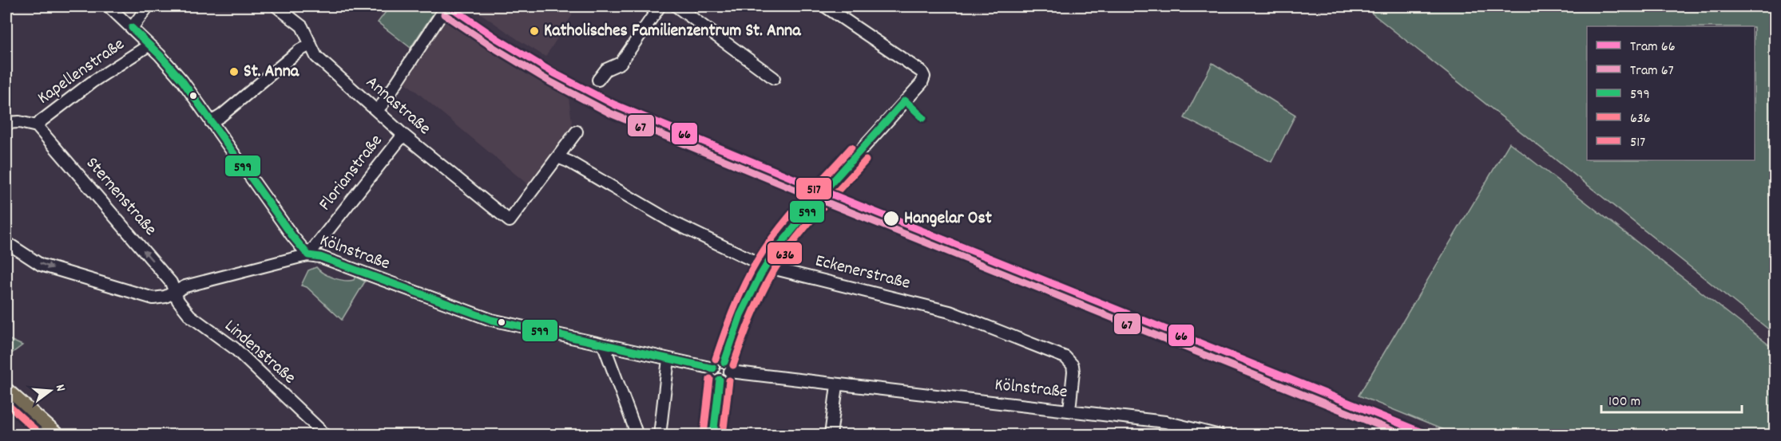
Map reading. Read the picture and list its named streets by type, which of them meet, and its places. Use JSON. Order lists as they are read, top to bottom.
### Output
{
  "streets": {
    "street": [
      "Kapellenstraße",
      "Annastraße",
      "Florianstraße",
      "Sternenstraße",
      "Kölnstraße",
      "Eckenerstraße",
      "Lindenstraße"
    ]
  },
  "crossings": [
    ["Kapellenstraße", "Sternenstraße"],
    ["Kapellenstraße", "Kölnstraße"],
    ["Annastraße", "Florianstraße"],
    ["Annastraße", "Eckenerstraße"],
    ["Florianstraße", "Kölnstraße"],
    ["Sternenstraße", "Lindenstraße"],
    ["Kölnstraße", "Eckenerstraße"]
  ],
  "one_way": ["Sternenstraße"],
  "places": ["Katholisches Familienzentrum St. Anna", "St. Anna", "Hangelar Ost"],
  "lines": [
    "tram line 66",
    "tram line 67",
    "transit line 599",
    "transit line 517",
    "transit line 636"
  ],
  "legend": [
    "Tram 66",
    "Tram 67",
    "599",
    "636",
    "517"
  ],
  "scale_bar": "100 m",
  "north": "right"
}
